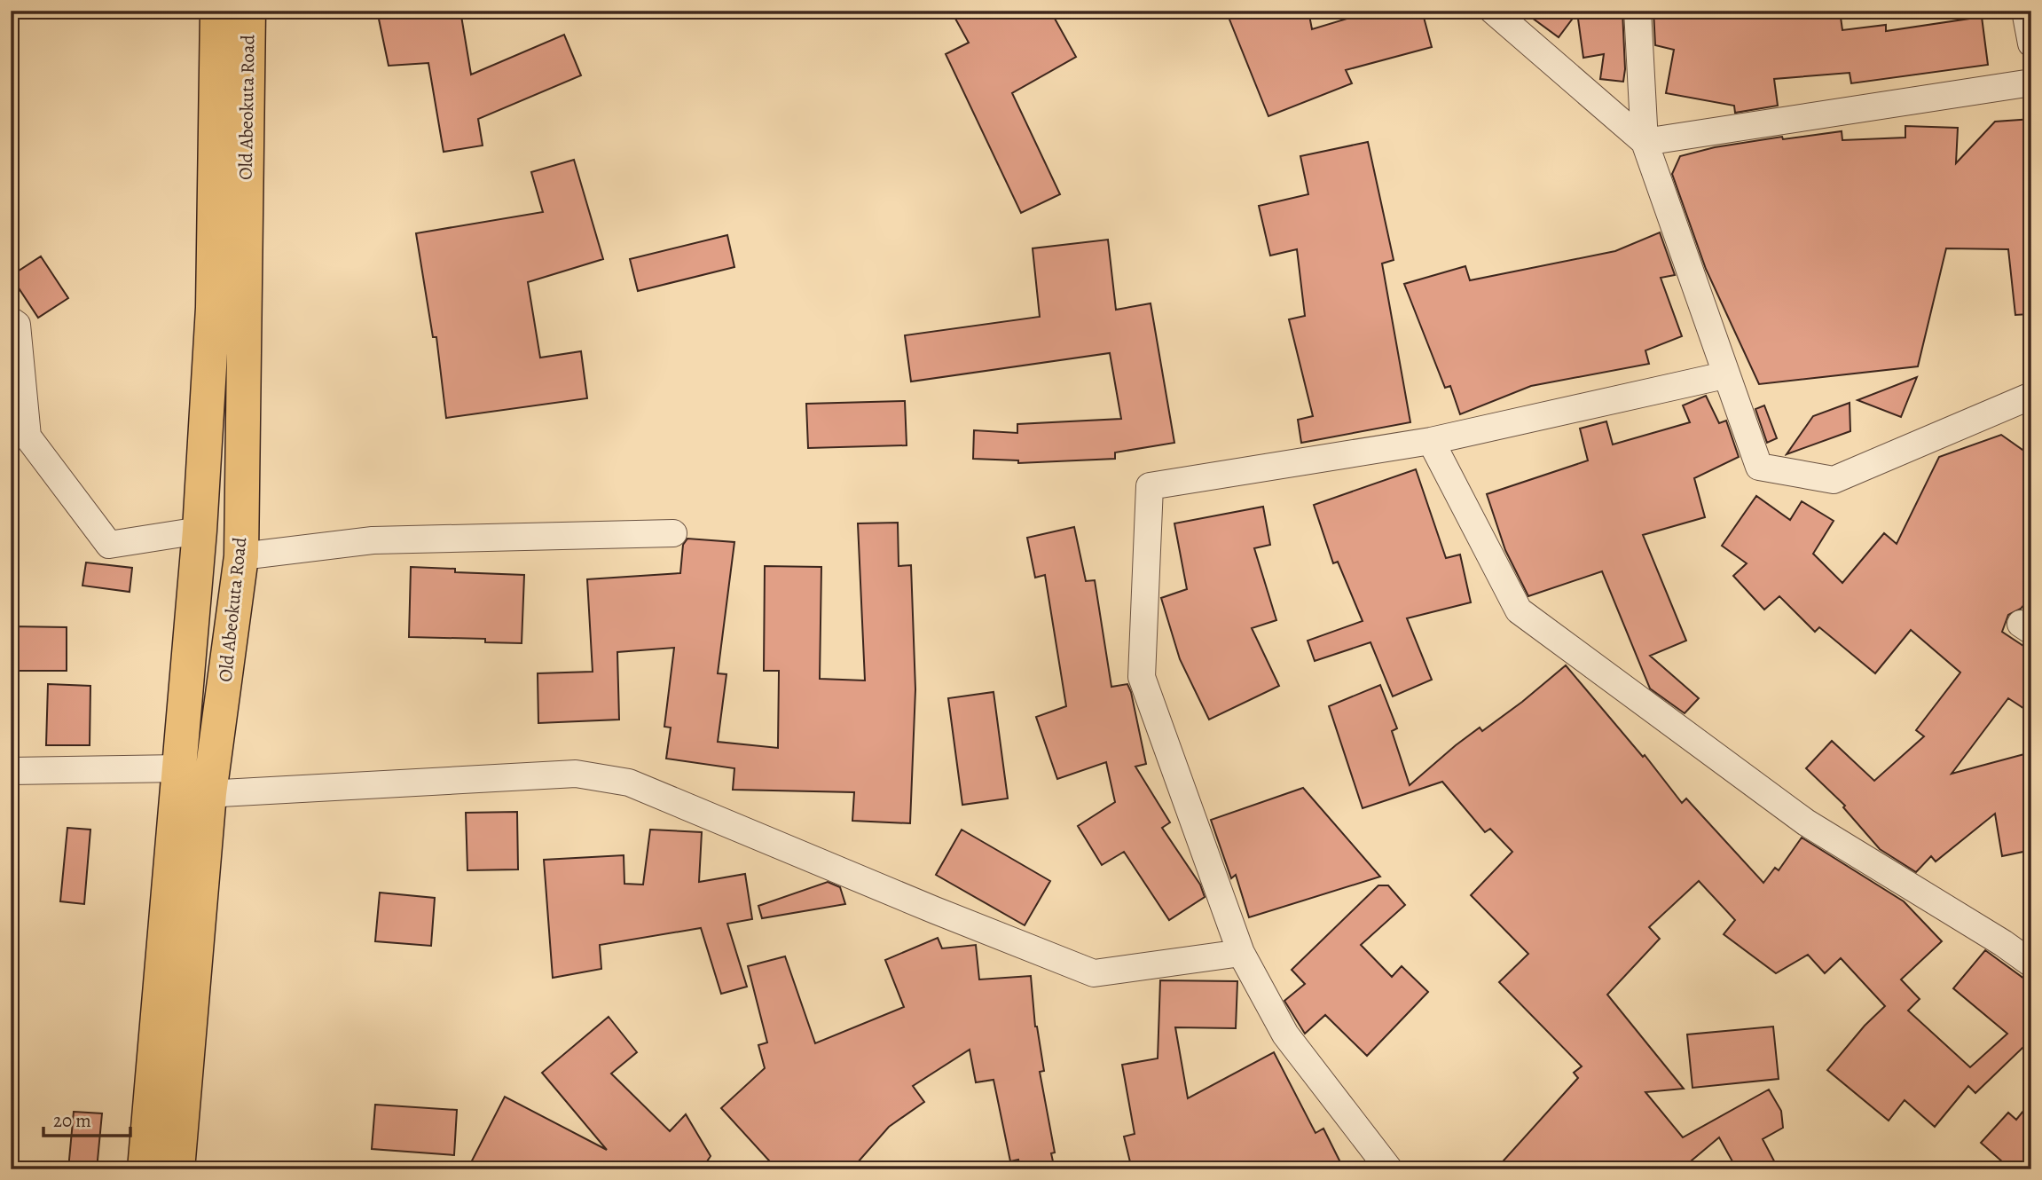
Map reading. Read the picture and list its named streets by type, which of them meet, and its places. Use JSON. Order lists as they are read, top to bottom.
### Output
{
  "streets": {
    "highway": ["Old Abeokuta Road"]
  },
  "scale_bar": "20 m"
}
